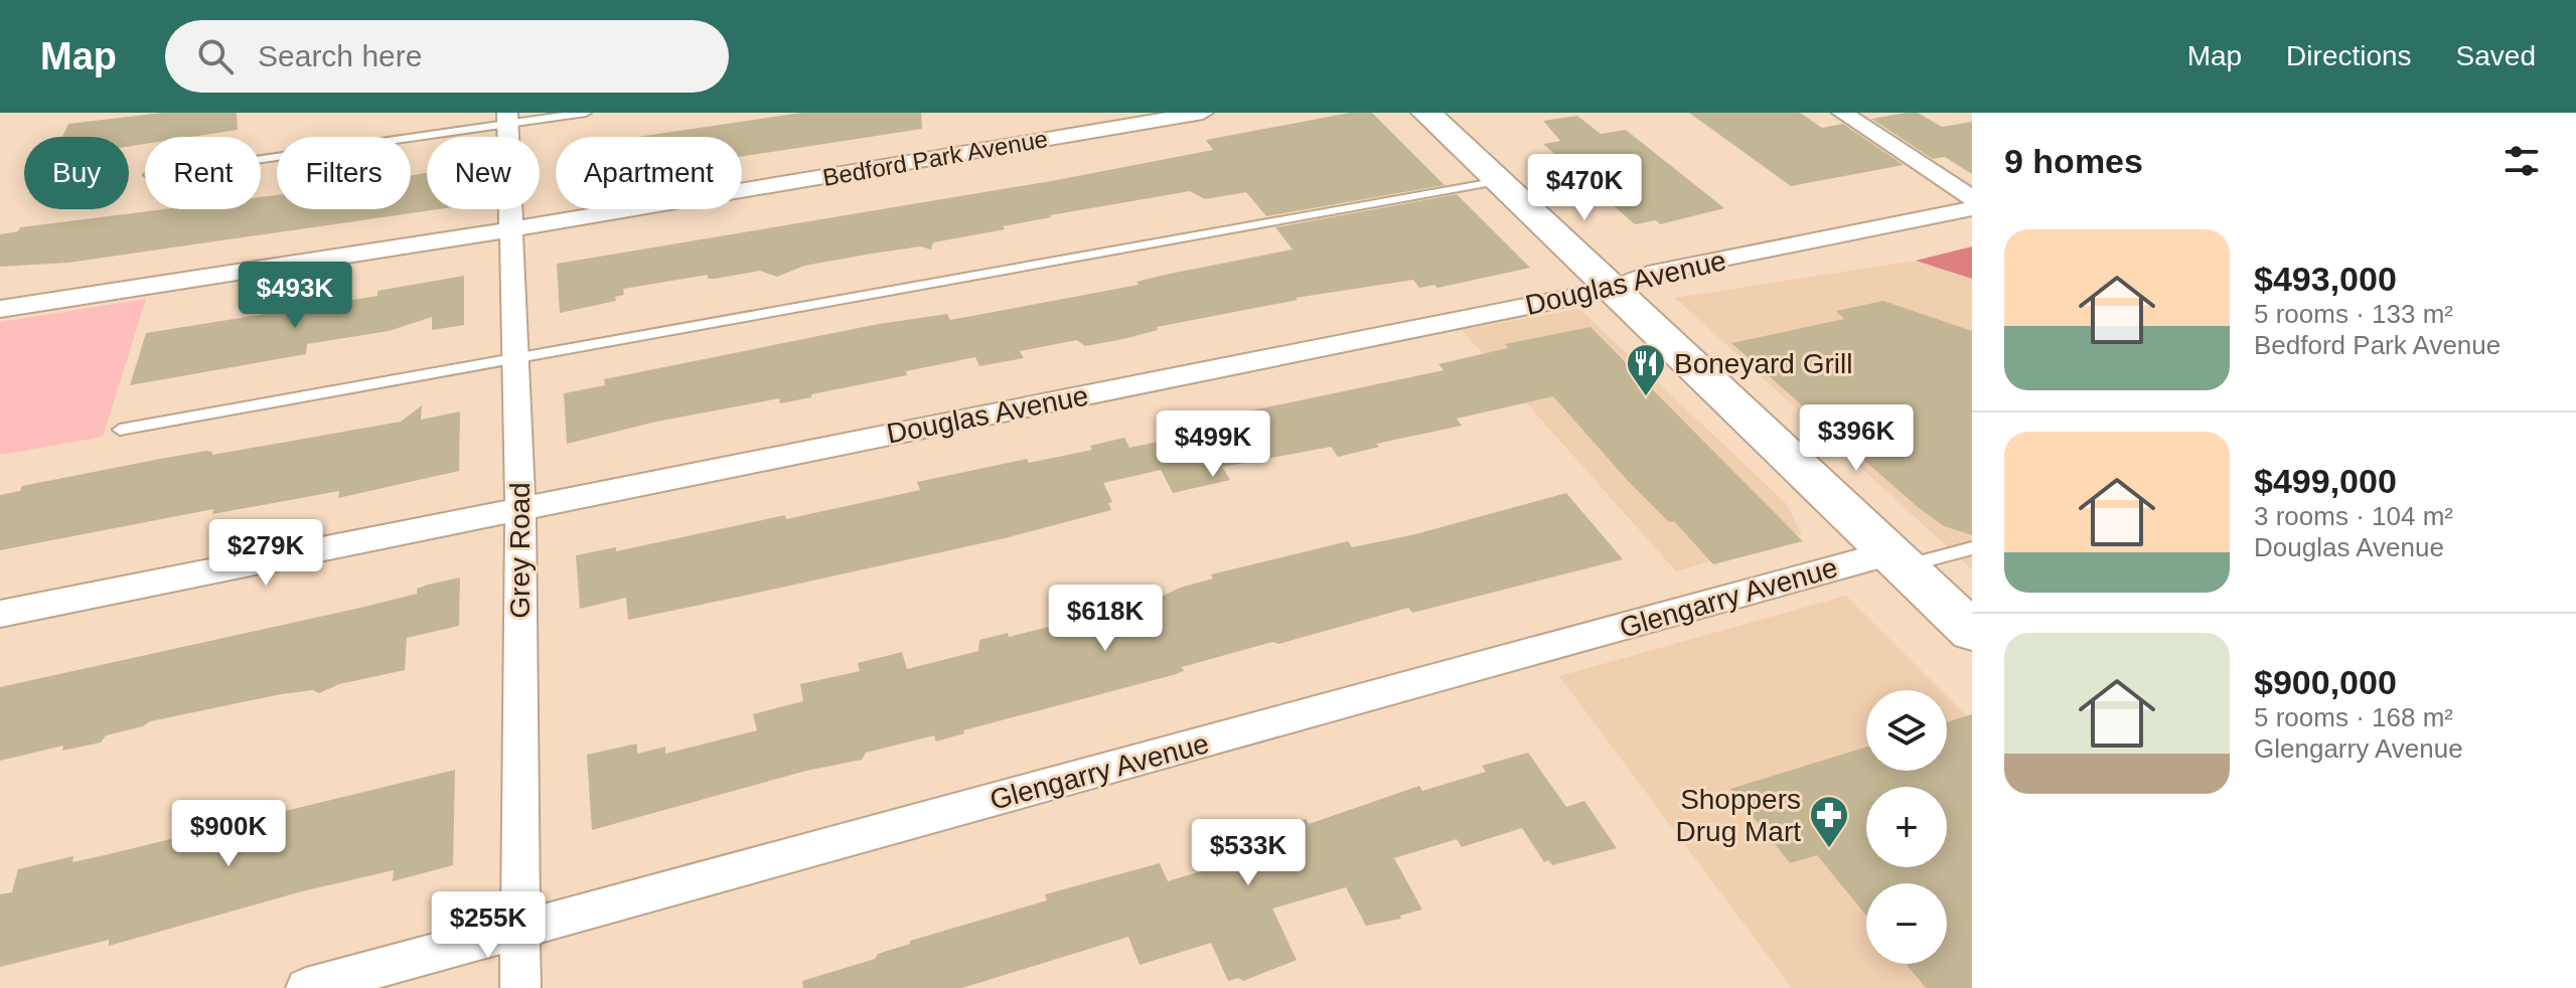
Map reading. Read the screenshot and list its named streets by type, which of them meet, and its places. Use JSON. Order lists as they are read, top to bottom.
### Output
{
  "streets": {
    "street": [
      "Bedford Park Avenue",
      "Douglas Avenue",
      "Grey Road",
      "Glengarry Avenue"
    ]
  },
  "crossings": [
    ["Bedford Park Avenue", "Grey Road"],
    ["Douglas Avenue", "Grey Road"],
    ["Grey Road", "Glengarry Avenue"]
  ],
  "places": {
    "restaurant": ["Boneyard Grill"],
    "pharmacy": ["Shoppers Drug Mart"]
  },
  "page": {
    "header": "Map",
    "search": "Search here",
    "nav": ["Map", "Directions", "Saved"],
    "heading": "9 homes",
    "chip": [
      "Buy",
      "Rent",
      "Filters",
      "New",
      "Apartment"
    ],
    "price": [
      "$470K",
      "$493K",
      "$396K",
      "$499K",
      "$279K",
      "$618K",
      "$900K",
      "$533K",
      "$255K"
    ],
    "list": [
      {
        "name": "$493,000",
        "note": "5 rooms · 133 m² · Bedford Park Avenue"
      },
      {
        "name": "$499,000",
        "note": "3 rooms · 104 m² · Douglas Avenue"
      },
      {
        "name": "$900,000",
        "note": "5 rooms · 168 m² · Glengarry Avenue"
      }
    ],
    "map_buttons": ["+", "−"]
  }
}
